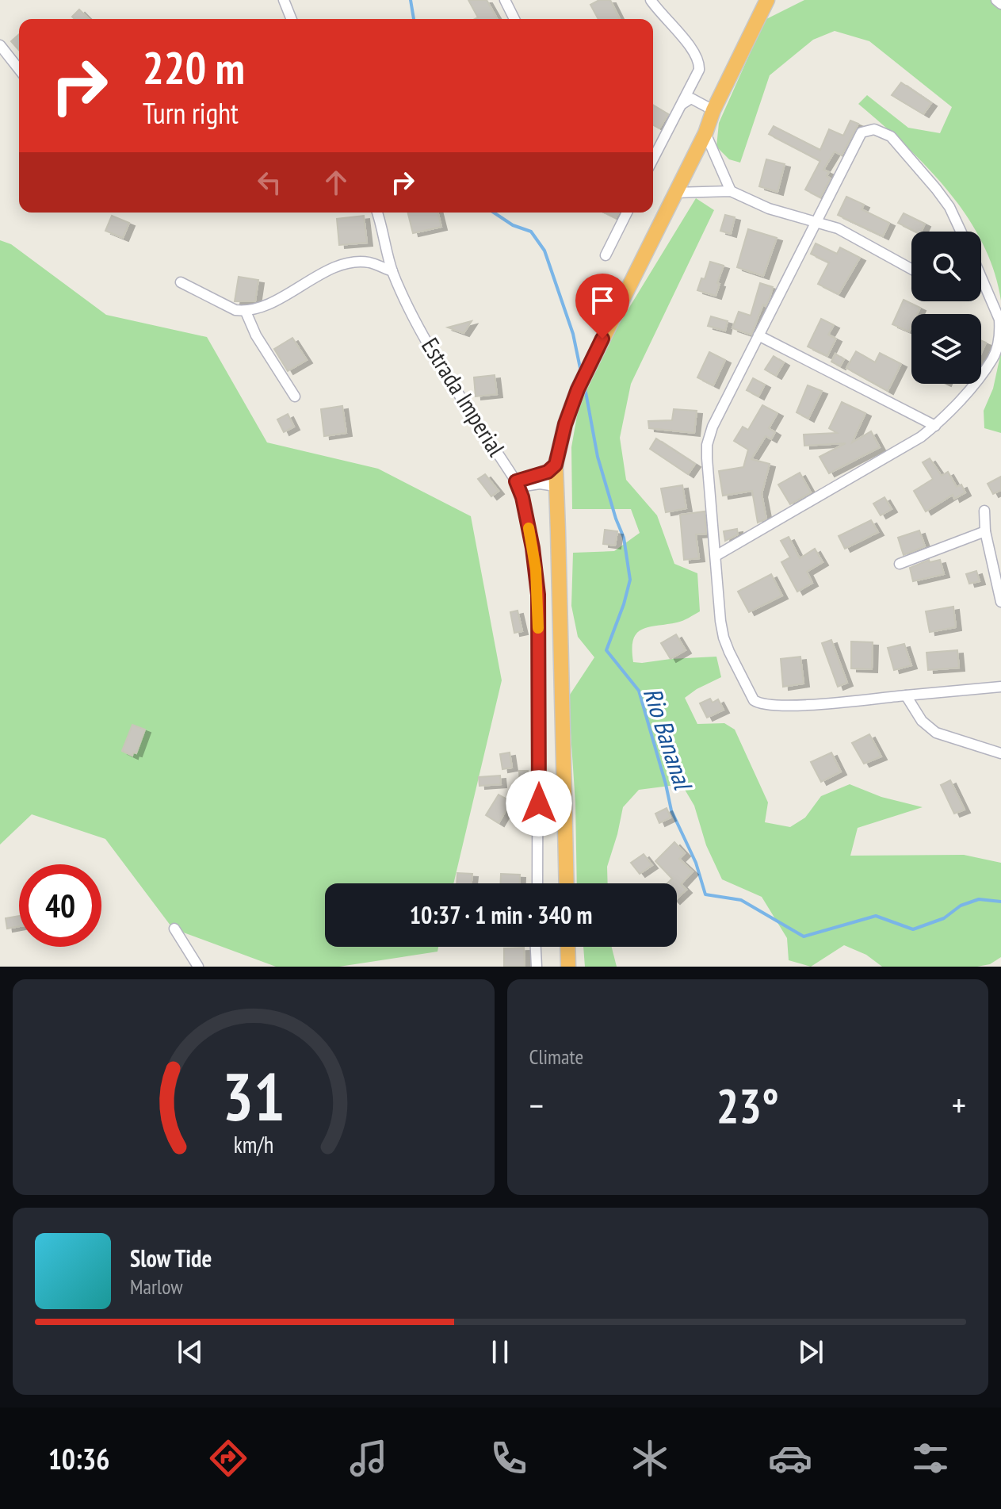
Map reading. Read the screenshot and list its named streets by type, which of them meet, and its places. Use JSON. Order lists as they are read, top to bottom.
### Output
{
  "streets": {
    "street": ["Estrada Imperial"]
  },
  "water": ["Rio Bananal"],
  "page": {
    "turn": ["220 m", "Turn right"],
    "limit": "40",
    "trip": "10:37 · 1 min · 340 m",
    "tile": "Climate",
    "heat": ["−", "23°", "+"],
    "song": ["Slow Tide", "Marlow"],
    "tabs": "10:36",
    "gauge": ["31", "km/h"]
  }
}
